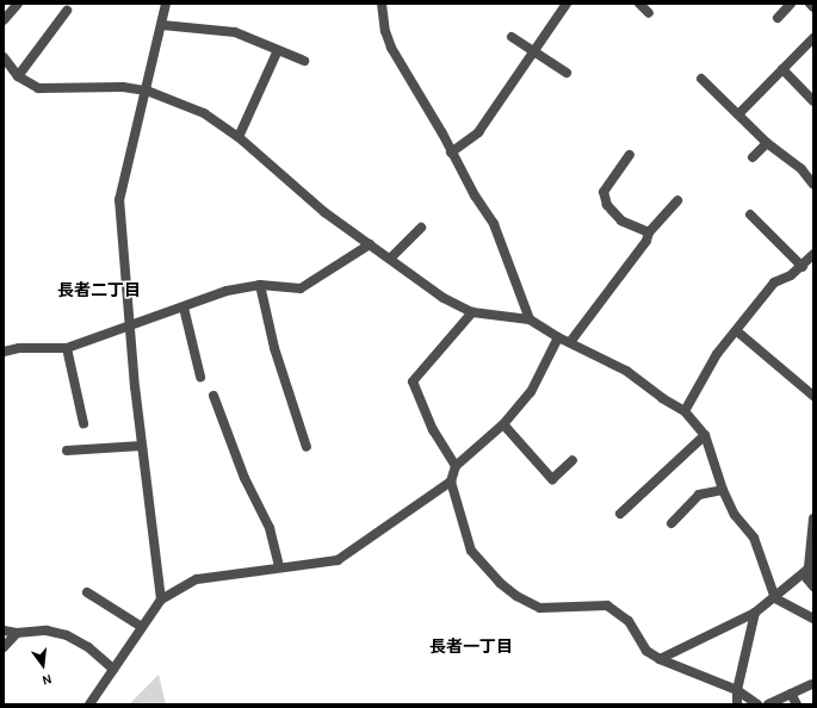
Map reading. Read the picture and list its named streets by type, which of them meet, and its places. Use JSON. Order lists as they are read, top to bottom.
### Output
{
  "districts": ["長者二丁目", "長者一丁目"],
  "north": "bottom"
}
